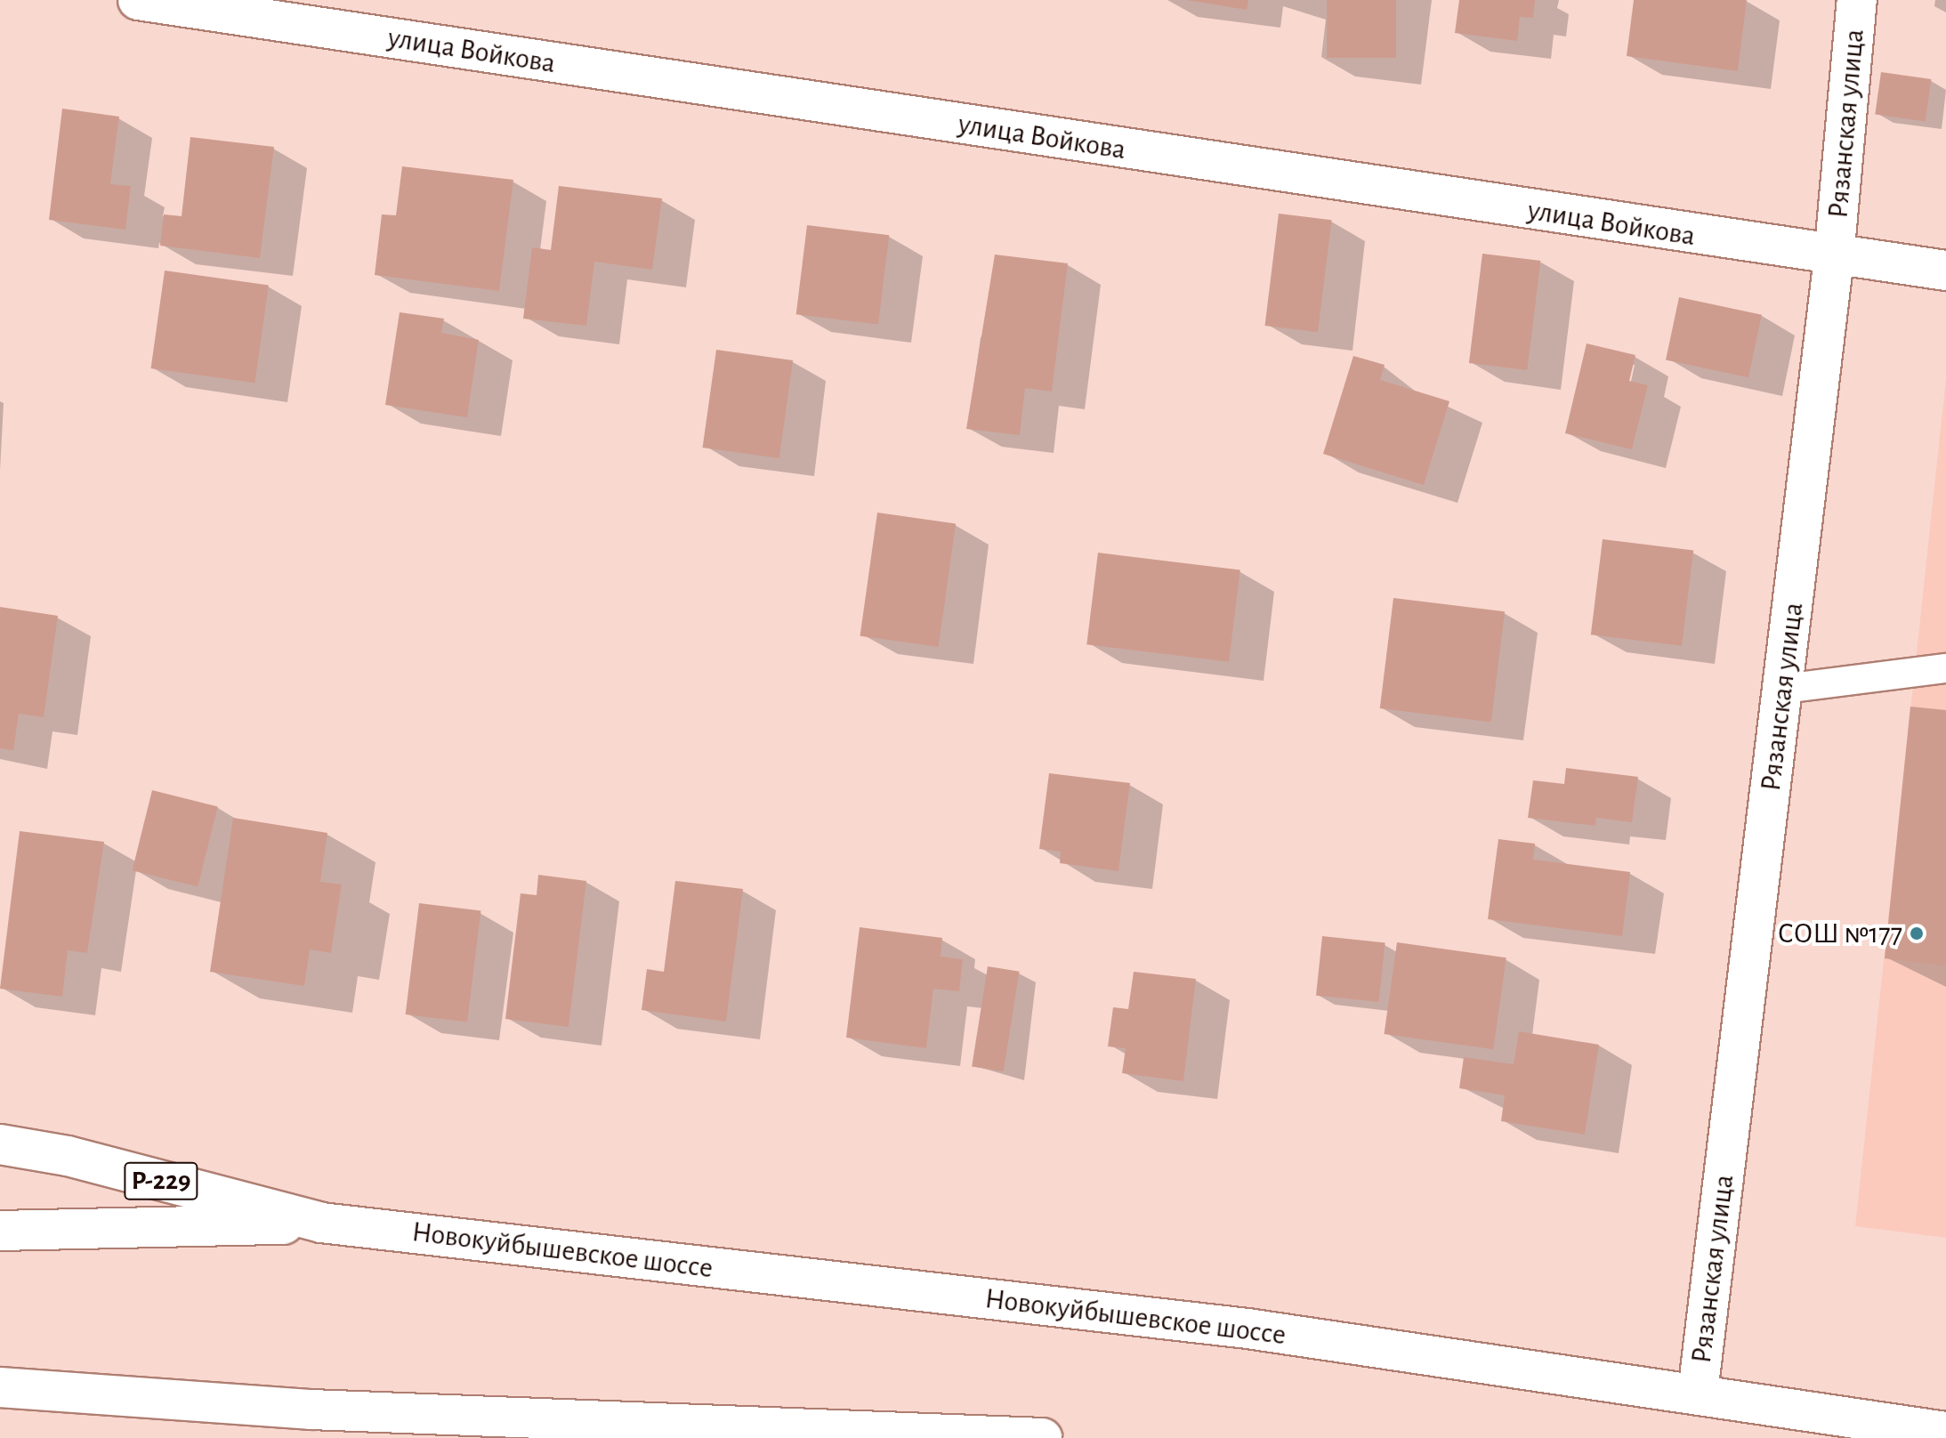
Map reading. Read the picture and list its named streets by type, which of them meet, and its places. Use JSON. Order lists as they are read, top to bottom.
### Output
{
  "streets": {
    "main road": [
      "улица Войкова",
      "Рязанская улица",
      "Р-229",
      "Новокуйбышевское шоссе"
    ]
  },
  "crossings": [
    ["улица Войкова", "Рязанская улица"],
    ["Рязанская улица", "Новокуйбышевское шоссе"]
  ],
  "places": ["СОШ №177"]
}
